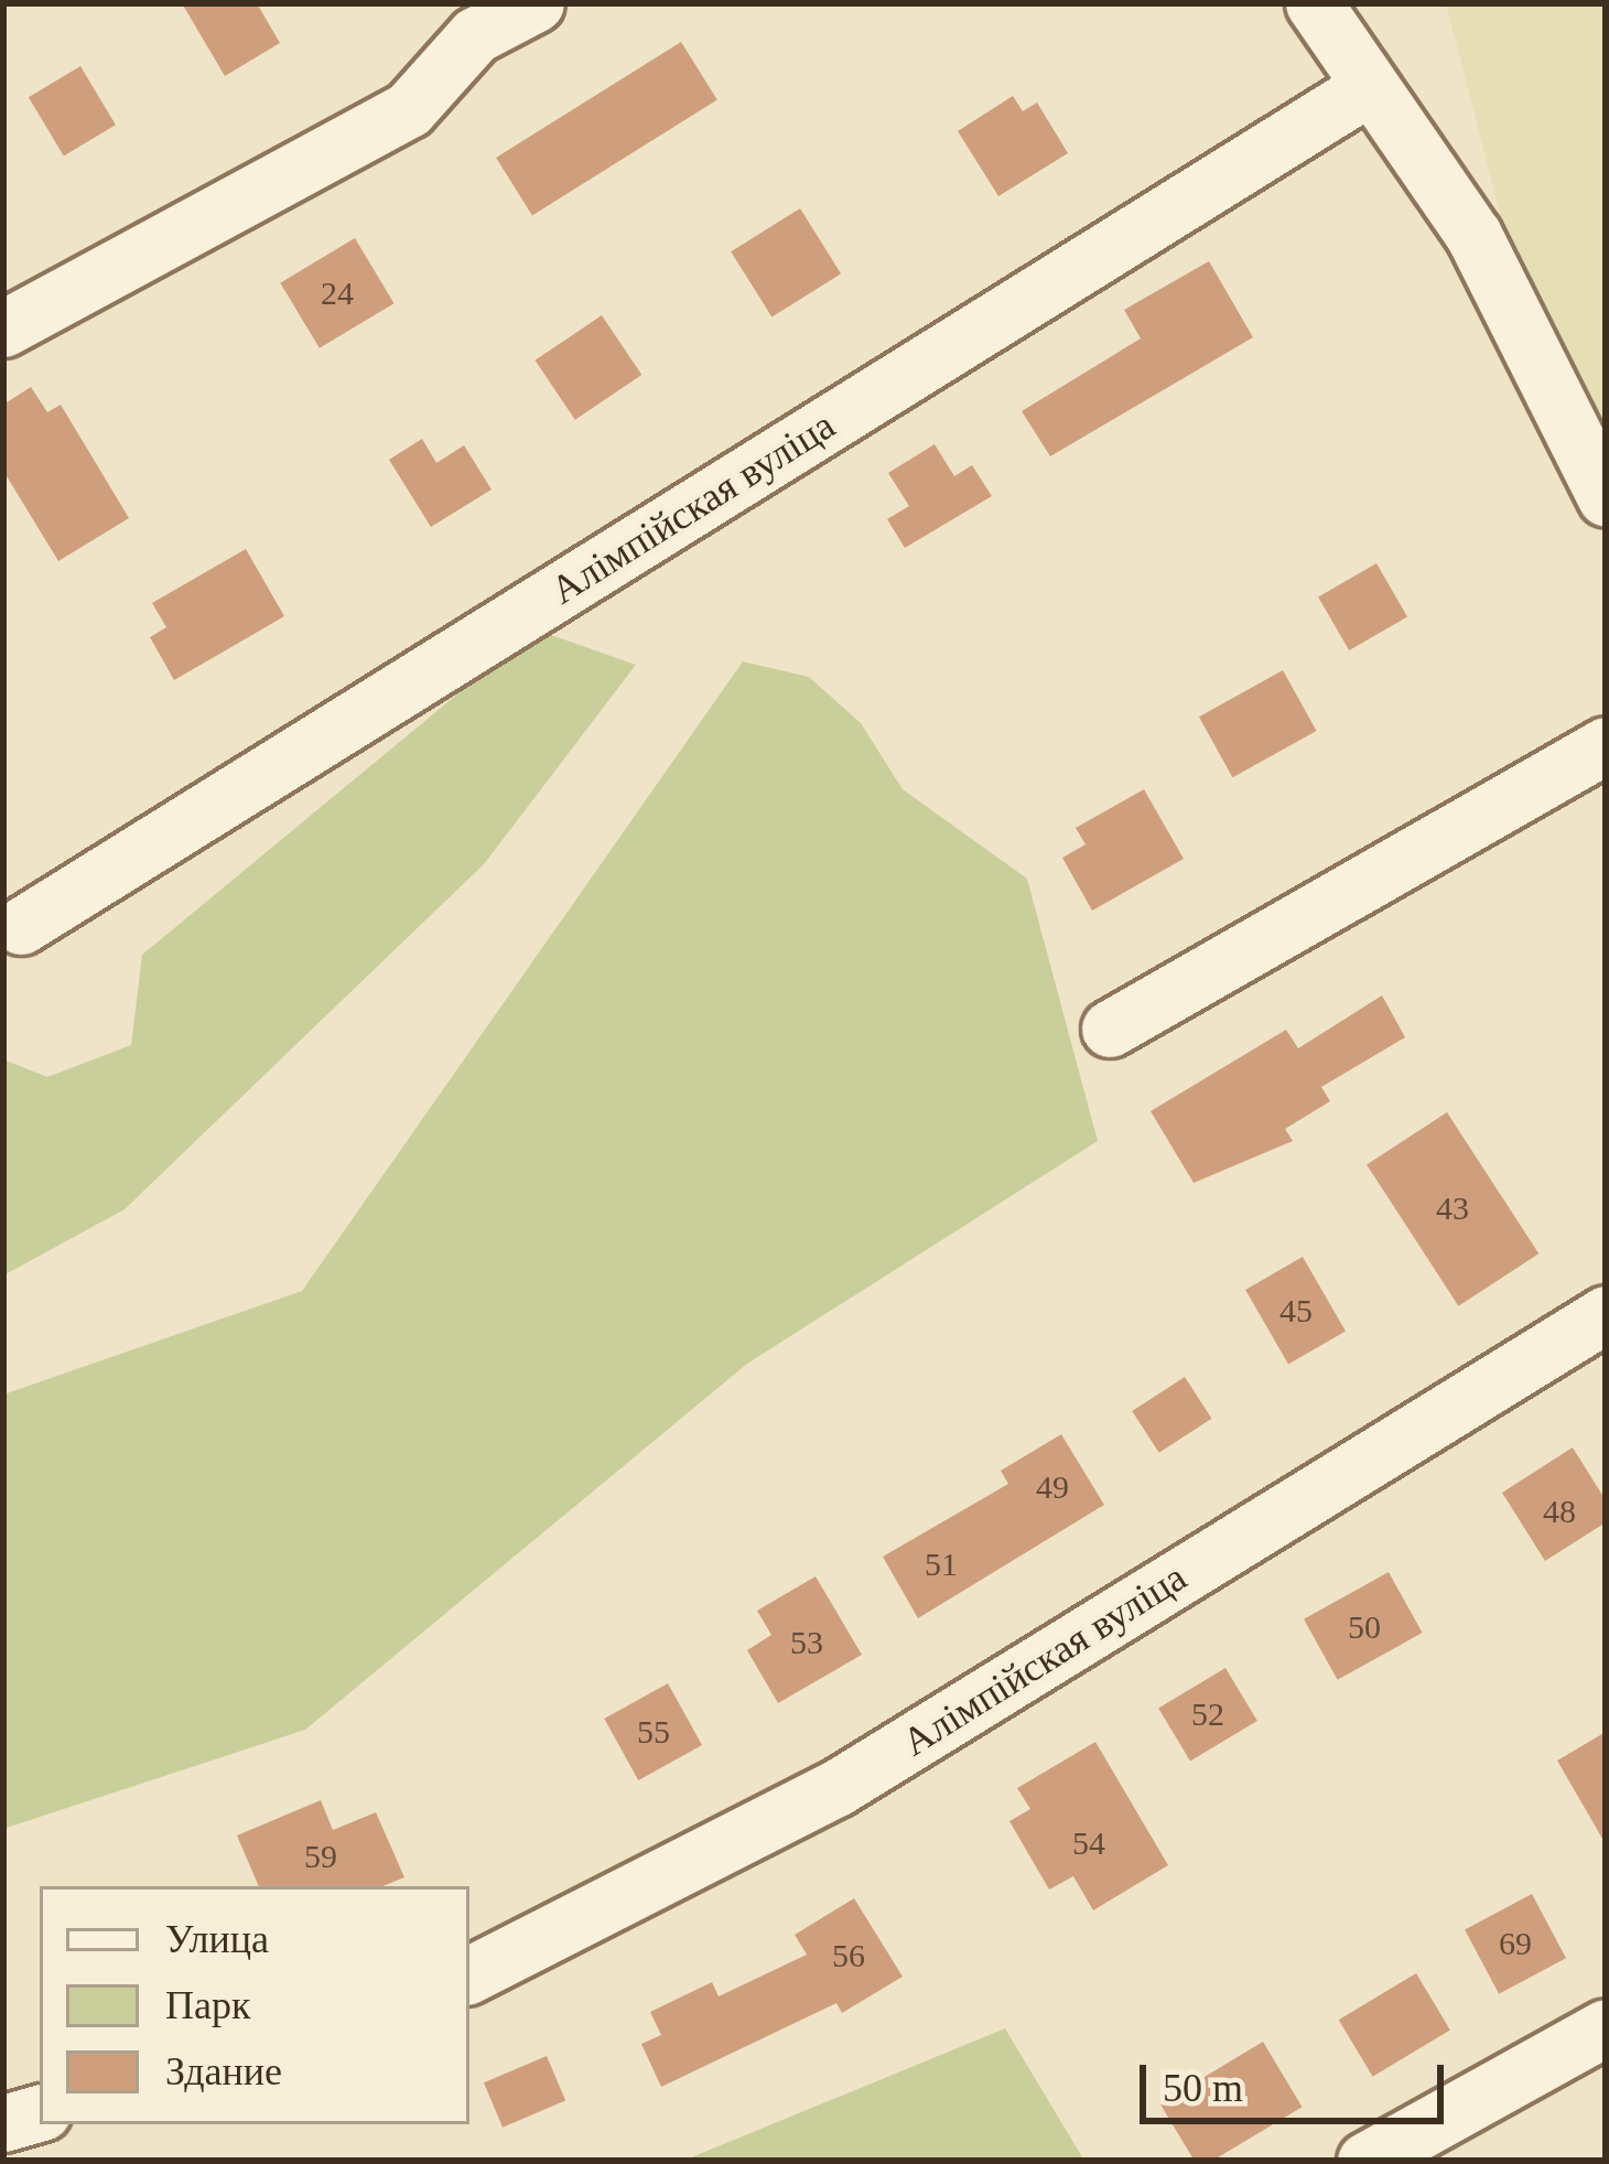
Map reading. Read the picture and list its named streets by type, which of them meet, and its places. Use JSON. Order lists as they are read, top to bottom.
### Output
{
  "streets": {
    "street": ["Алімпійская вуліца"]
  },
  "house_numbers": [
    "24",
    "43",
    "45",
    "49",
    "48",
    "51",
    "50",
    "53",
    "52",
    "55",
    "54",
    "59",
    "69",
    "56"
  ],
  "legend": ["Улица", "Парк", "Здание"],
  "scale_bar": "50 m"
}
